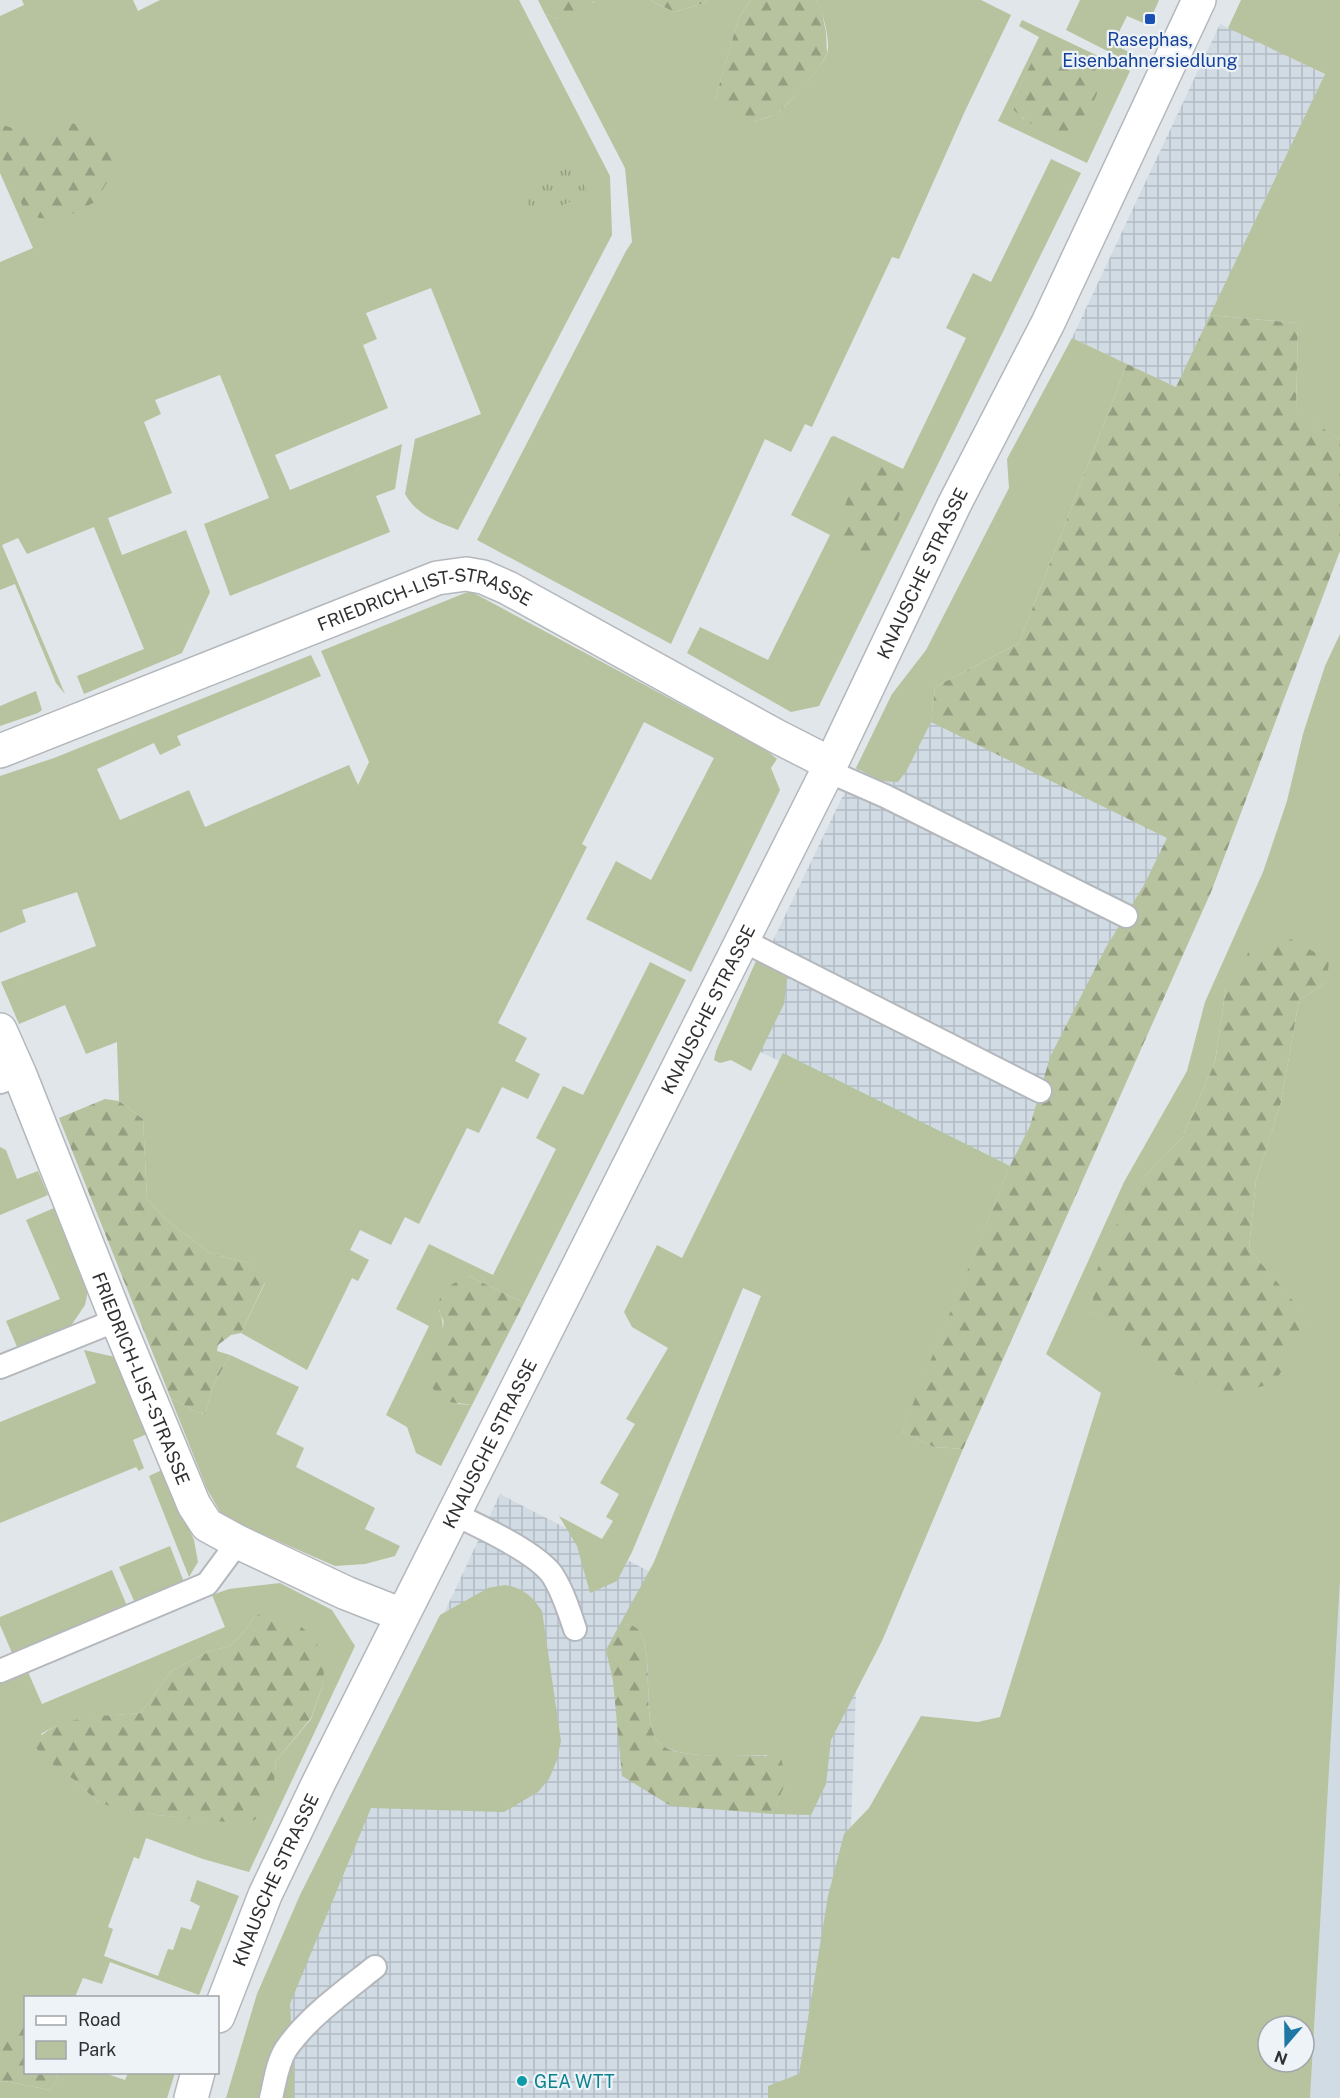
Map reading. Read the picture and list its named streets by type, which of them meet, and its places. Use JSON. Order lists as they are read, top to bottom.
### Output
{
  "streets": {
    "street": ["KNAUSCHE STRASSE", "FRIEDRICH-LIST-STRASSE"]
  },
  "crossings": [
    ["KNAUSCHE STRASSE", "FRIEDRICH-LIST-STRASSE"]
  ],
  "places": {
    "transit": ["Rasephas, Eisenbahnersiedlung"],
    "other": ["GEA WTT"]
  },
  "legend": ["Road", "Park"],
  "north": "bottom"
}
